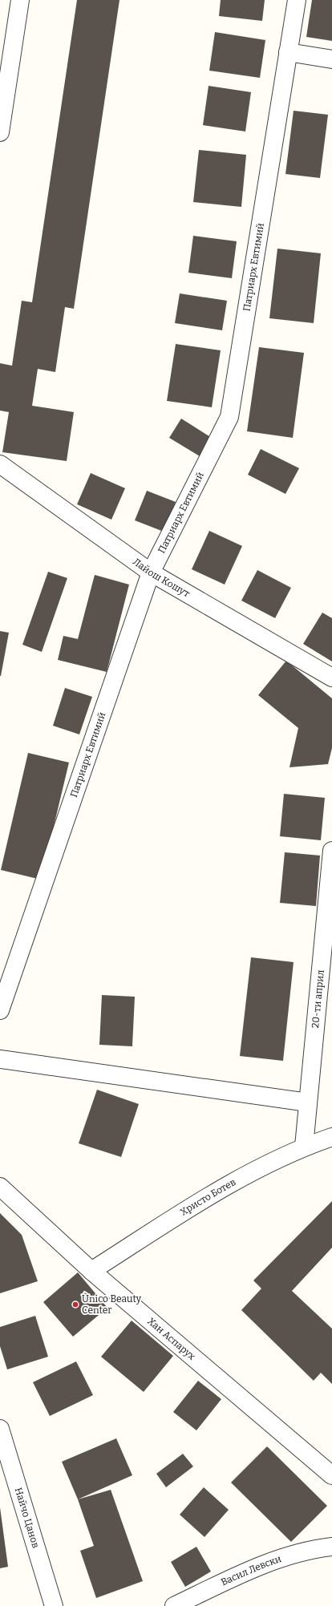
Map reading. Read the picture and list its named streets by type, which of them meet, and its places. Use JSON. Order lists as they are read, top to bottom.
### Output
{
  "streets": {
    "street": [
      "Патриарх Евтимий",
      "Лайош Кошут",
      "20-ти април",
      "Христо Ботев",
      "Хан Аспарух",
      "Найчо Цанов",
      "Васил Левски"
    ]
  },
  "crossings": [
    ["Патриарх Евтимий", "Лайош Кошут"],
    ["20-ти април", "Христо Ботев"],
    ["Христо Ботев", "Хан Аспарух"]
  ],
  "places": ["Ùnico Beauty Center"]
}
